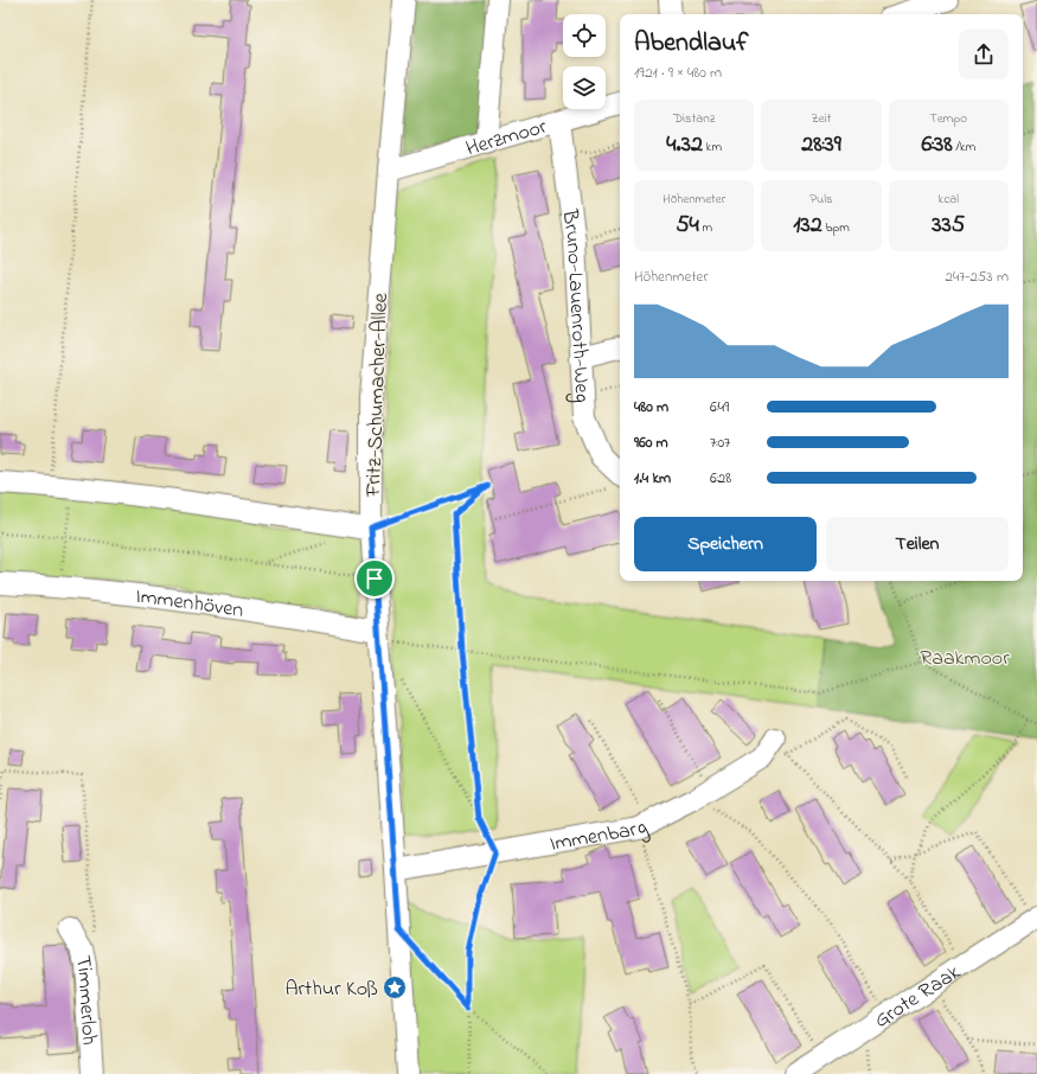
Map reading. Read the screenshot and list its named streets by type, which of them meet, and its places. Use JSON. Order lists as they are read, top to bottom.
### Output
{
  "streets": {
    "street": [
      "Herzmoor",
      "Bruno-Lauenroth-Weg",
      "Fritz-Schumacher-Allee",
      "Immenhöven",
      "Immenbarg",
      "Grote Raak",
      "Timmerloh"
    ]
  },
  "crossings": [
    ["Herzmoor", "Bruno-Lauenroth-Weg"],
    ["Herzmoor", "Fritz-Schumacher-Allee"],
    ["Fritz-Schumacher-Allee", "Immenhöven"],
    ["Fritz-Schumacher-Allee", "Immenbarg"]
  ],
  "parks": ["Raakmoor"],
  "places": {
    "place": ["Arthur Koß"]
  },
  "page": {
    "heading": ["Abendlauf", "19:21 · 9 × 480 m"],
    "stats": [
      ["Distanz", "4.32 km"],
      ["Zeit", "28:39"],
      ["Tempo", "6:38 /km"],
      ["Höhenmeter", "54 m"],
      ["Puls", "132 bpm"],
      ["kcal", "335"]
    ],
    "chart": ["Höhenmeter", "247–253 m"],
    "list": [
      {
        "name": "480 m",
        "note": "6:49"
      },
      {
        "name": "960 m",
        "note": "7:07"
      },
      {
        "name": "1.4 km",
        "note": "6:28"
      }
    ],
    "buttons": ["Speichern", "Teilen"]
  }
}
